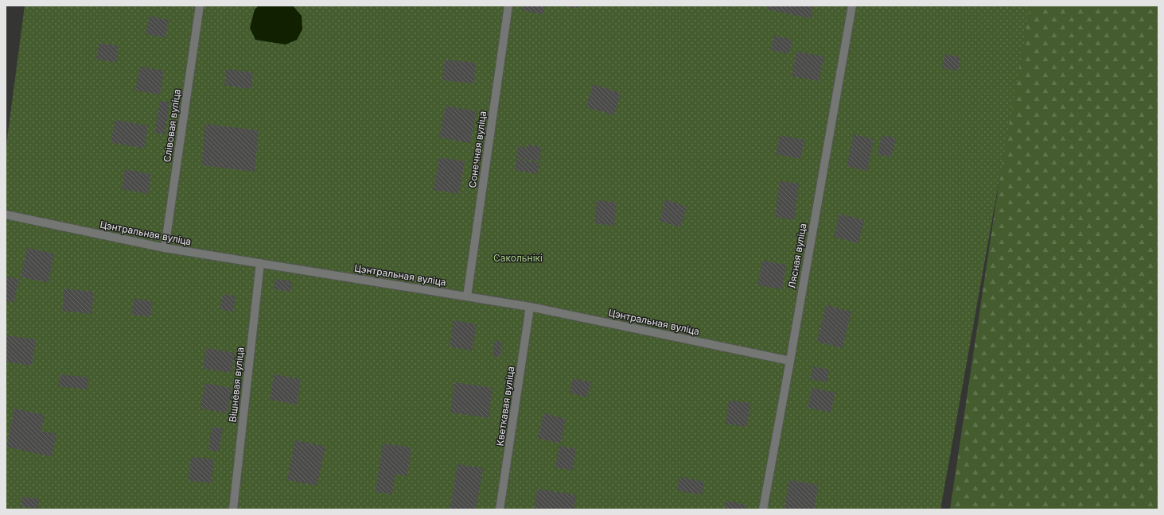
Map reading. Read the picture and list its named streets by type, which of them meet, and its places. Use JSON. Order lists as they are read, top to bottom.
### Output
{
  "streets": {
    "street": [
      "Слівовая вуліца",
      "Сонечная вуліца",
      "Цэнтральная вуліца",
      "Лясная вуліца",
      "Вішнёвая вуліца",
      "Кветкавая вуліца"
    ]
  },
  "crossings": [
    ["Слівовая вуліца", "Цэнтральная вуліца"],
    ["Сонечная вуліца", "Цэнтральная вуліца"],
    ["Цэнтральная вуліца", "Лясная вуліца"],
    ["Цэнтральная вуліца", "Вішнёвая вуліца"],
    ["Цэнтральная вуліца", "Кветкавая вуліца"]
  ],
  "parks": ["Сакольнікі"]
}
